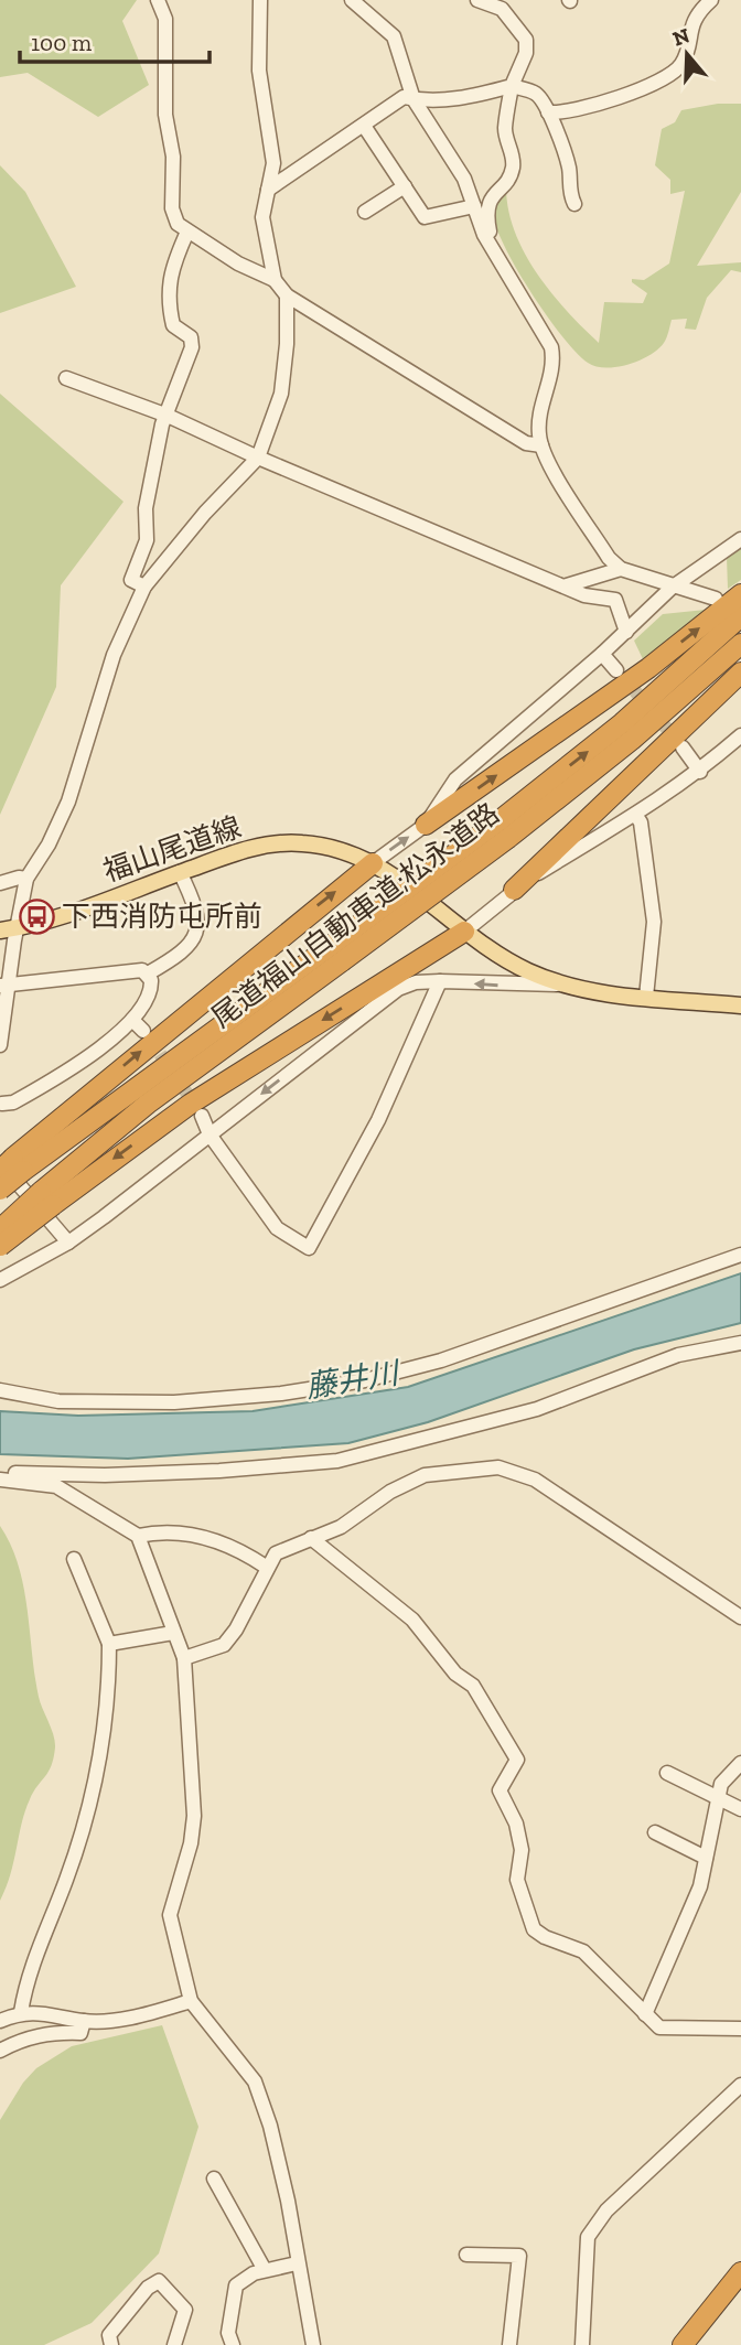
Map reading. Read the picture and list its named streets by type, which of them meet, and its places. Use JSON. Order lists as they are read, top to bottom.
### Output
{
  "streets": {
    "highway": ["尾道福山自動車道;松永道路"],
    "main road": ["福山尾道線"]
  },
  "water": ["藤井川"],
  "places": {
    "bus stop": ["下西消防屯所前"]
  },
  "scale_bar": "100 m",
  "north": "top"
}
